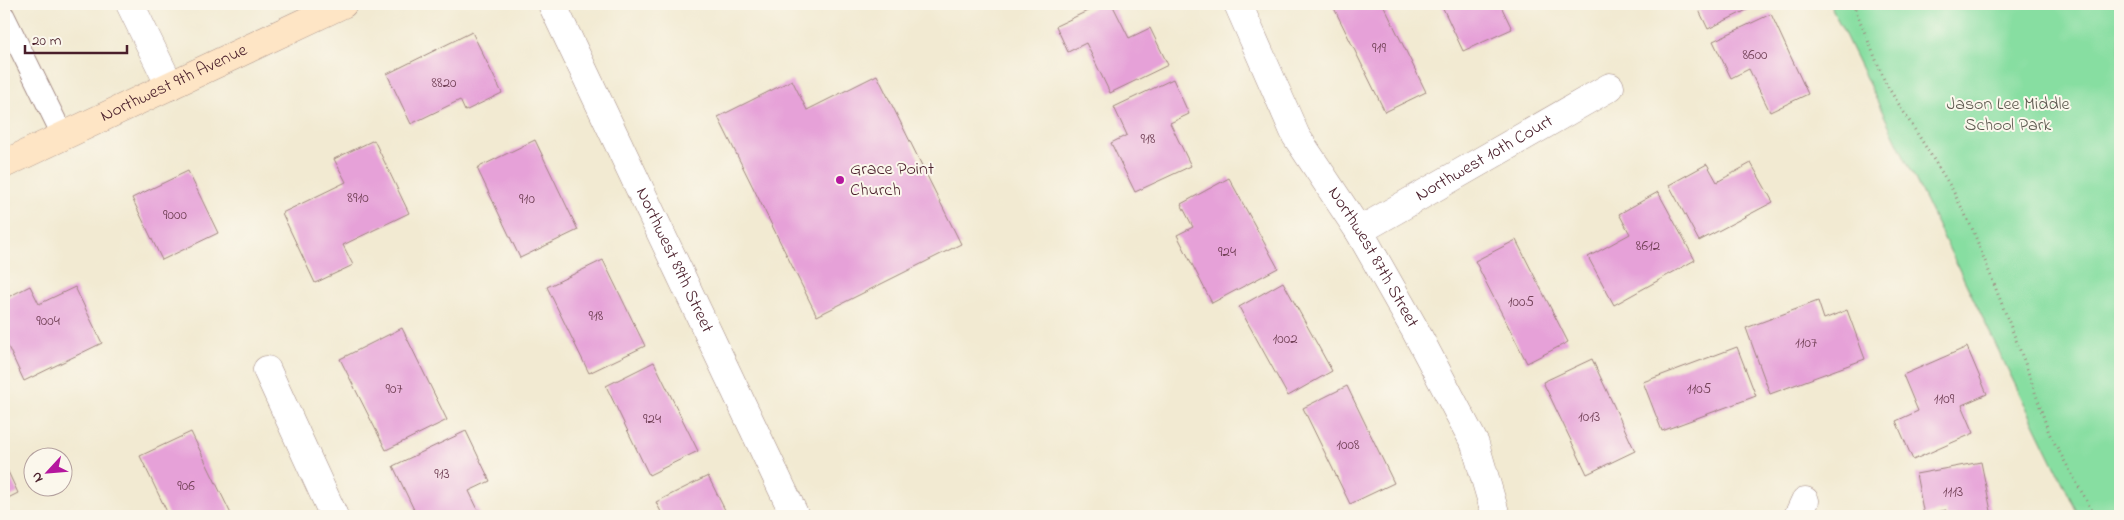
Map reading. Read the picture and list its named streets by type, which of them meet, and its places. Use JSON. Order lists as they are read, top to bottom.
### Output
{
  "streets": {
    "street": [
      "Northwest 9th Avenue",
      "Northwest 10th Court",
      "Northwest 87th Street",
      "Northwest 89th Street"
    ]
  },
  "crossings": [
    ["Northwest 10th Court", "Northwest 87th Street"]
  ],
  "parks": ["Jason Lee Middle School Park"],
  "places": ["Grace Point Church"],
  "house_numbers": [
    "919",
    "8600",
    "8820",
    "918",
    "8910",
    "910",
    "9000",
    "8612",
    "924",
    "1005",
    "918",
    "9004",
    "1002",
    "1107",
    "907",
    "1105",
    "1109",
    "1013",
    "924",
    "1008",
    "913",
    "906",
    "1113"
  ],
  "scale_bar": "20 m",
  "north": "bottom left"
}
